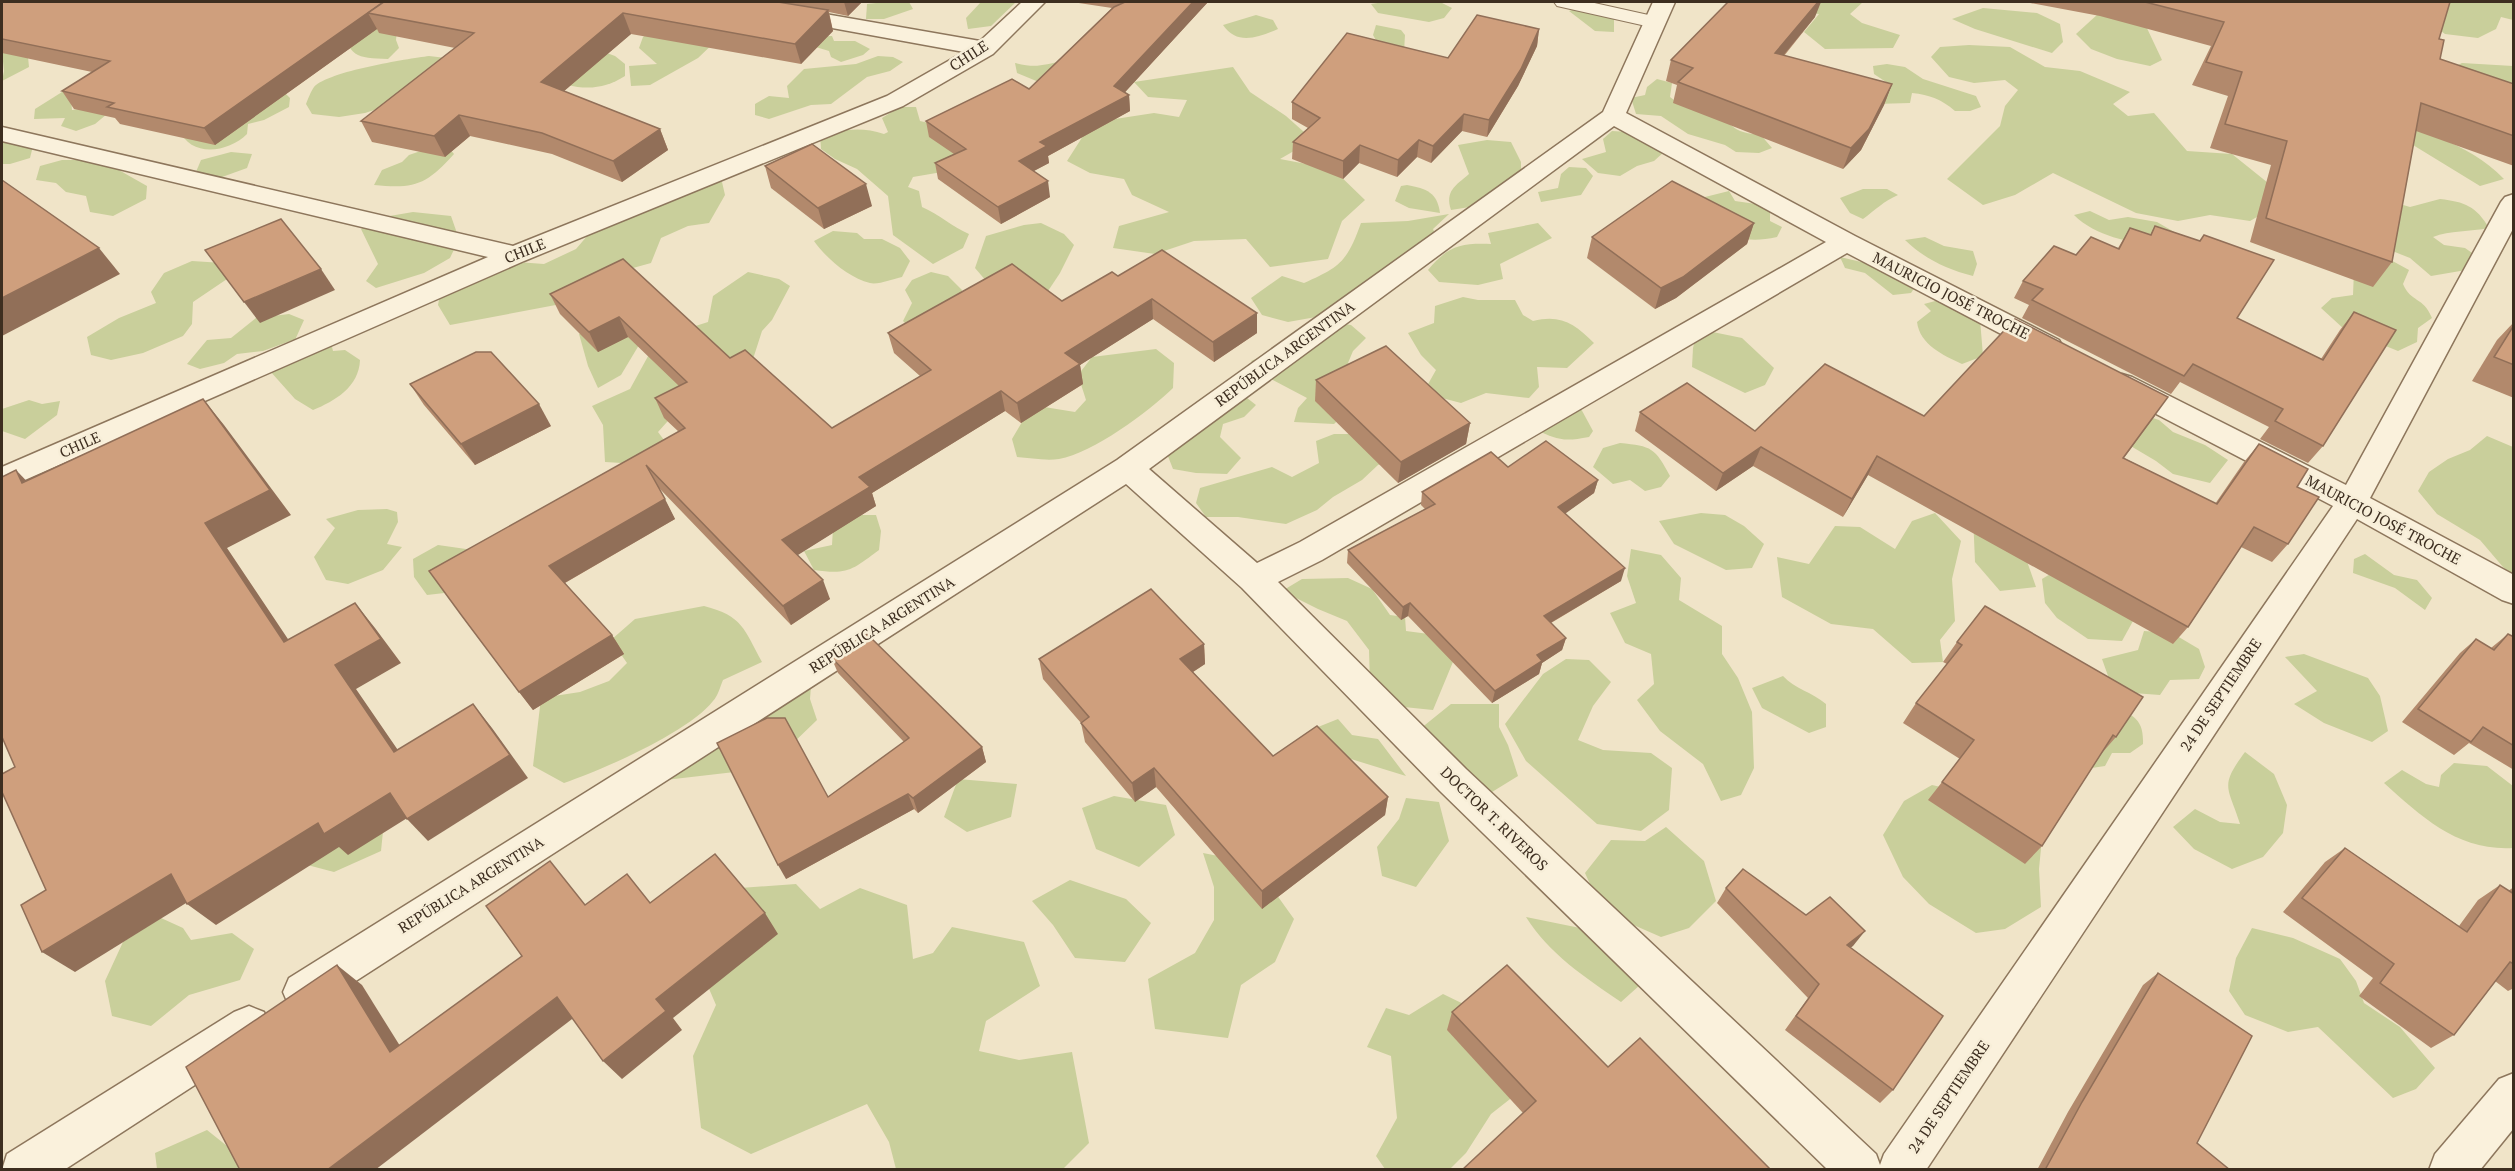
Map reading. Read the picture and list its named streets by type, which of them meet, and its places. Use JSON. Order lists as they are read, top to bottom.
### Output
{
  "streets": {
    "street": [
      "CHILE",
      "MAURICIO JOSÉ TROCHE",
      "REPÚBLICA ARGENTINA",
      "24 DE SEPTIEMBRE",
      "DOCTOR T. RIVEROS"
    ]
  },
  "crossings": [
    ["MAURICIO JOSÉ TROCHE", "REPÚBLICA ARGENTINA"],
    ["MAURICIO JOSÉ TROCHE", "24 DE SEPTIEMBRE"],
    ["REPÚBLICA ARGENTINA", "DOCTOR T. RIVEROS"]
  ]
}
